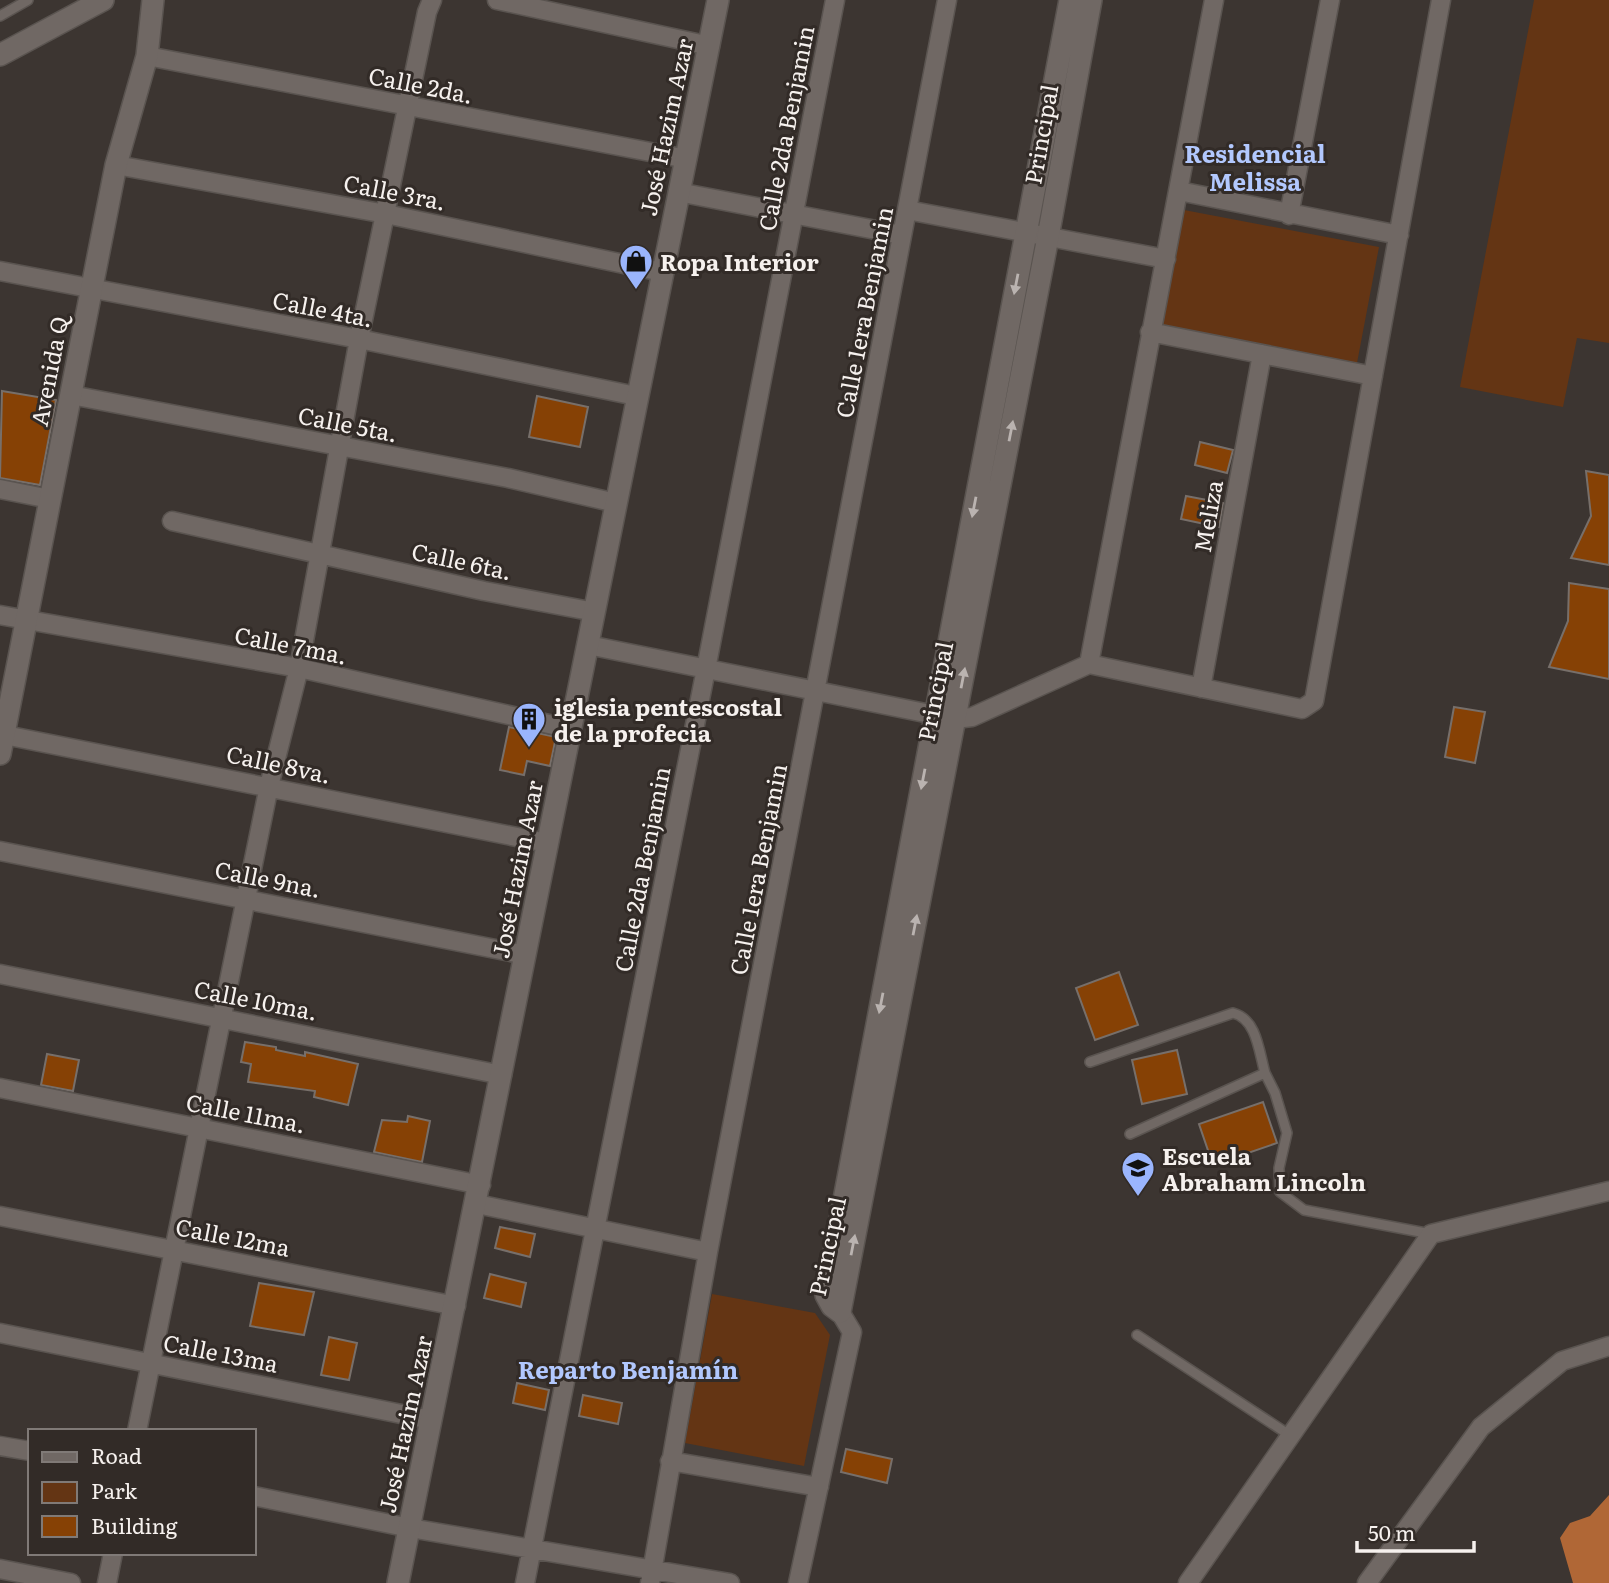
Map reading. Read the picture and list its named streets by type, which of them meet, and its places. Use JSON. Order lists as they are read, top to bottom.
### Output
{
  "streets": {
    "street": [
      "Calle 2da.",
      "José Hazim Azar",
      "Calle 2da Benjamin",
      "Principal",
      "Calle 3ra.",
      "Calle 4ta.",
      "Calle 1era Benjamin",
      "Avenida Q",
      "Calle 5ta.",
      "Meliza",
      "Calle 6ta.",
      "Calle 7ma.",
      "Calle 8va.",
      "Calle 9na.",
      "Calle 10ma.",
      "Calle 11ma.",
      "Calle 12ma",
      "Calle 13ma"
    ]
  },
  "crossings": [
    ["Calle 2da.", "José Hazim Azar"],
    ["Calle 2da.", "Avenida Q"],
    ["José Hazim Azar", "Calle 3ra."],
    ["José Hazim Azar", "Calle 4ta."],
    ["José Hazim Azar", "Calle 5ta."],
    ["José Hazim Azar", "Calle 6ta."],
    ["José Hazim Azar", "Calle 7ma."],
    ["José Hazim Azar", "Calle 8va."],
    ["José Hazim Azar", "Calle 9na."],
    ["José Hazim Azar", "Calle 10ma."],
    ["José Hazim Azar", "Calle 11ma."],
    ["José Hazim Azar", "Calle 12ma"],
    ["José Hazim Azar", "Calle 13ma"],
    ["Calle 2da Benjamin", "Calle 11ma."],
    ["Calle 3ra.", "Avenida Q"],
    ["Calle 4ta.", "Avenida Q"],
    ["Calle 1era Benjamin", "Calle 11ma."],
    ["Avenida Q", "Calle 5ta."],
    ["Avenida Q", "Calle 7ma."],
    ["Avenida Q", "Calle 8va."]
  ],
  "districts": ["Residencial Melissa", "Reparto Benjamín"],
  "places": {
    "shop": ["Ropa Interior"],
    "building": ["iglesia pentescostal de la profecia"],
    "school or university": ["Escuela Abraham Lincoln"]
  },
  "legend": ["Road", "Park", "Building"],
  "scale_bar": "50 m"
}
